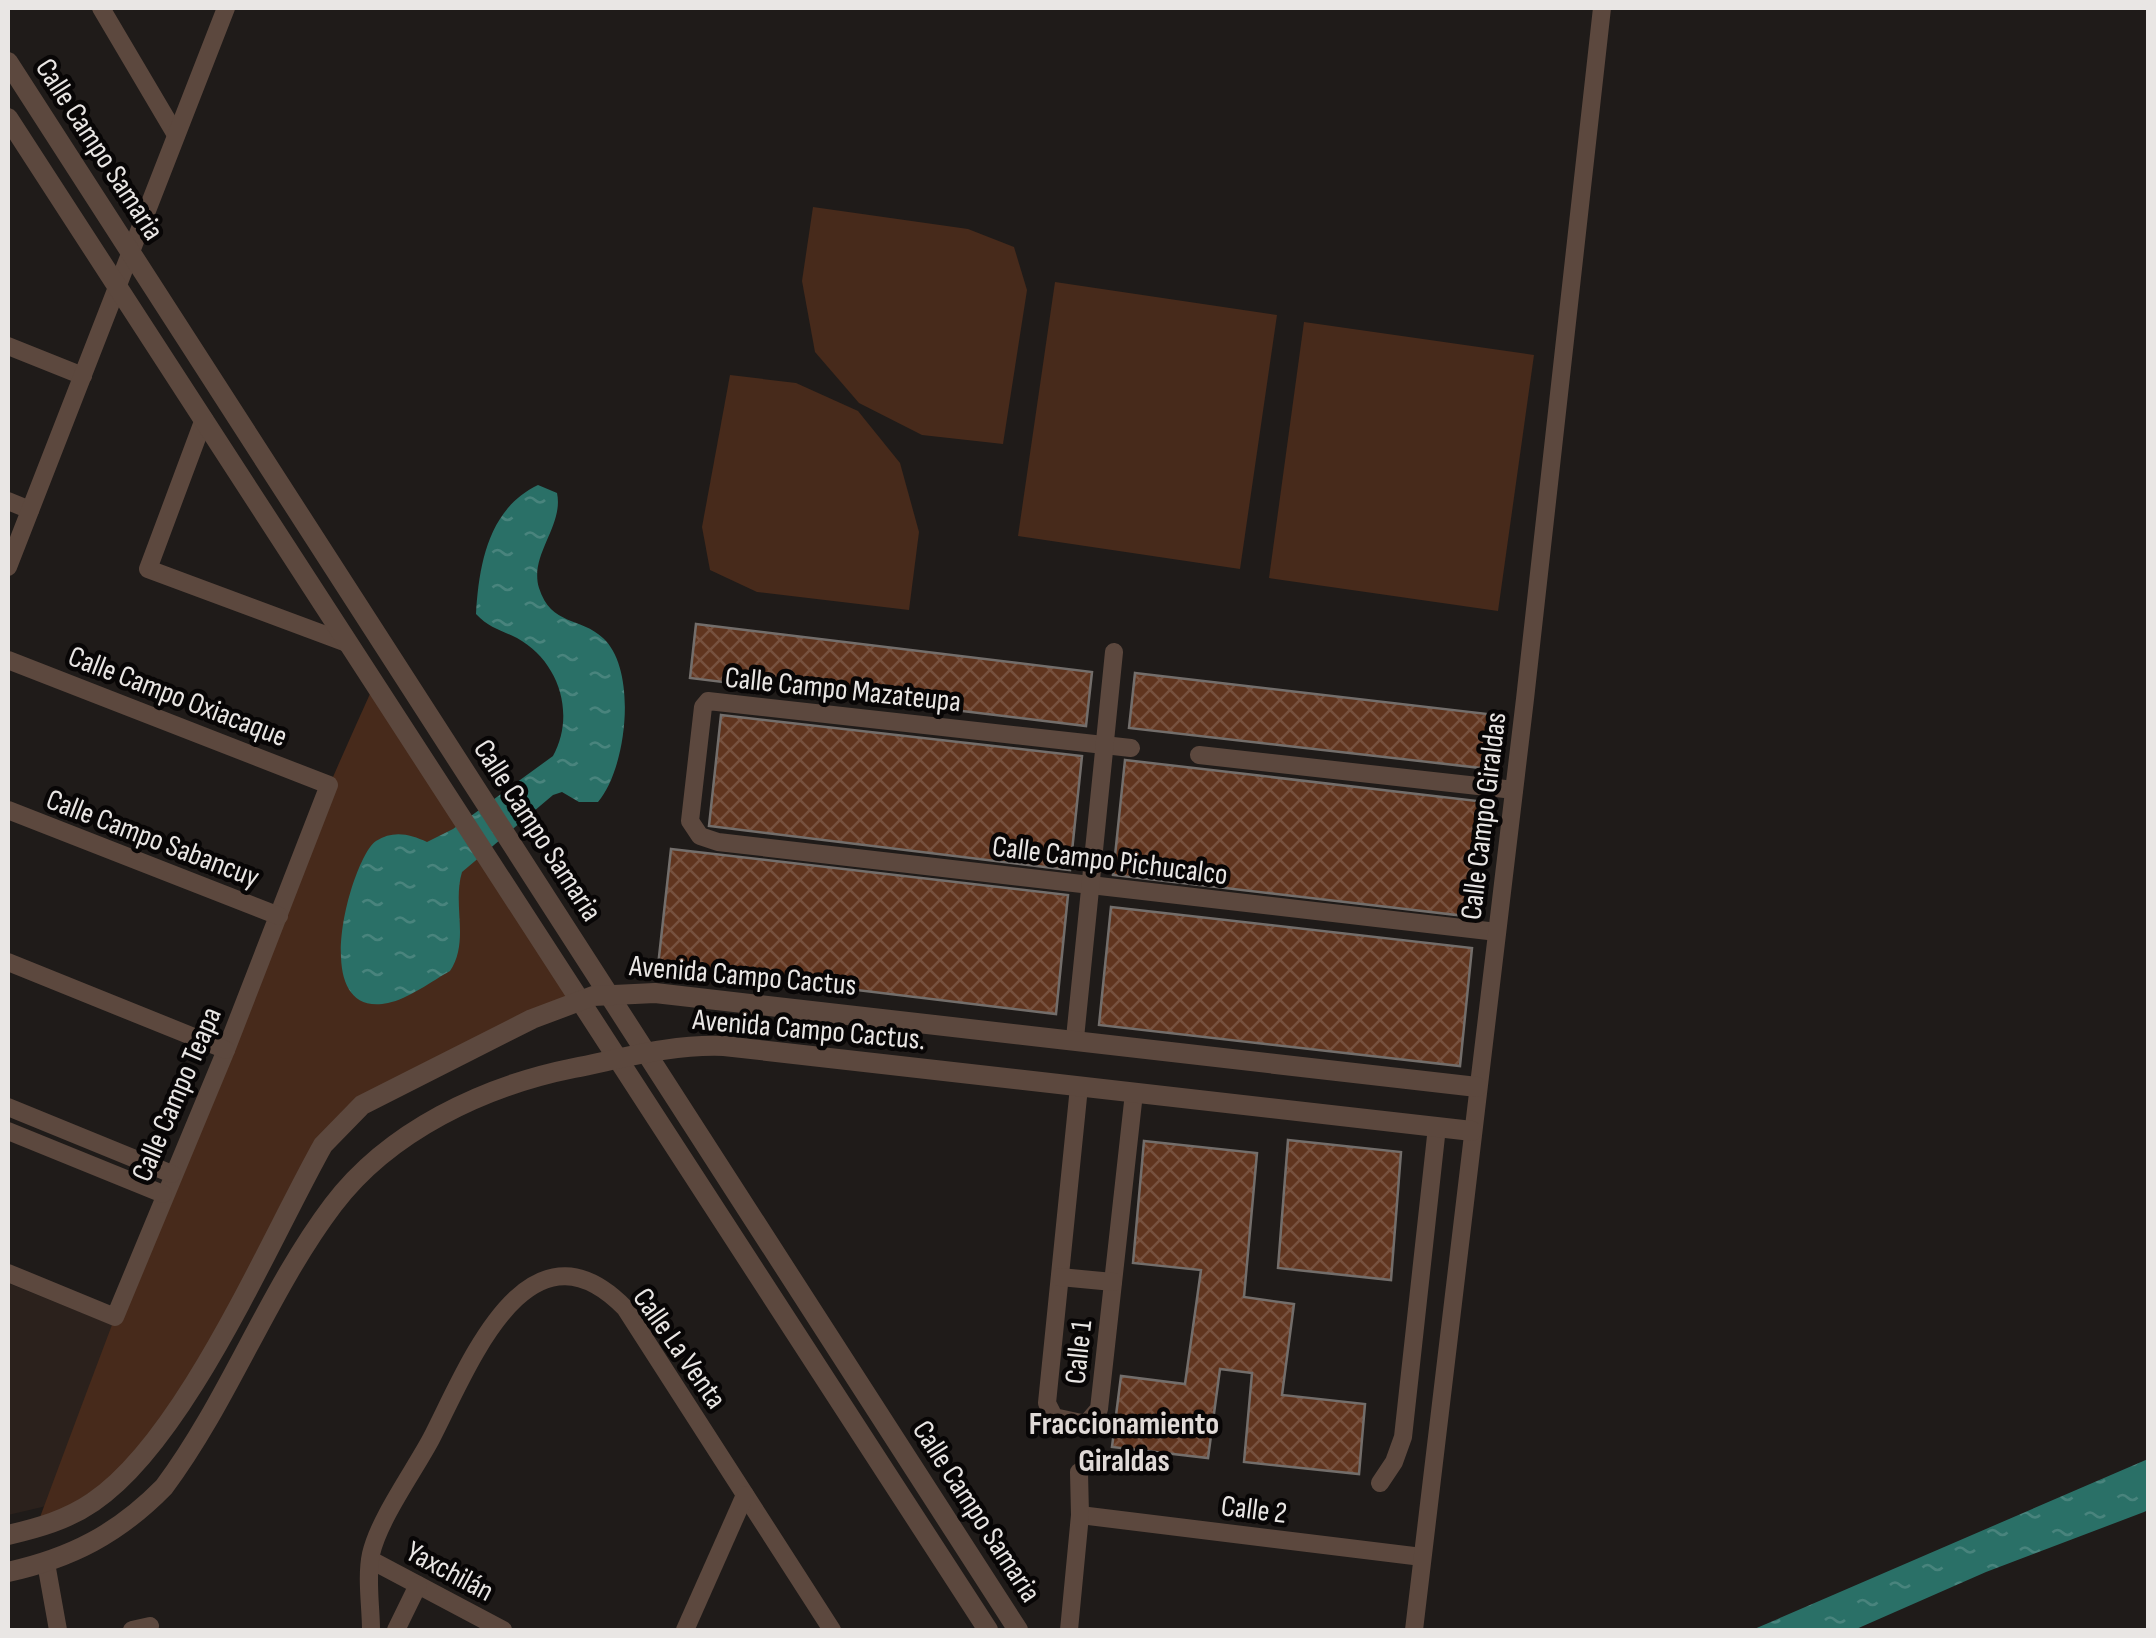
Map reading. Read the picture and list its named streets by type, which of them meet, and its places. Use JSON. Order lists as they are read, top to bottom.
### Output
{
  "streets": {
    "street": [
      "Calle Campo Samaria",
      "Calle Campo Mazateupa",
      "Calle Campo Oxiacaque",
      "Calle Campo Giraldas",
      "Calle Campo Sabancuy",
      "Calle Campo Pichucalco",
      "Avenida Campo Cactus",
      "Avenida Campo Cactus.",
      "Calle Campo Teapa",
      "Calle La Venta",
      "Calle 1",
      "Calle 2",
      "Yaxchilán"
    ]
  },
  "crossings": [
    ["Calle Campo Samaria", "Avenida Campo Cactus"],
    ["Calle Campo Samaria", "Avenida Campo Cactus."],
    ["Calle Campo Mazateupa", "Calle Campo Pichucalco"],
    ["Calle Campo Oxiacaque", "Calle Campo Teapa"],
    ["Calle Campo Giraldas", "Calle Campo Pichucalco"],
    ["Calle Campo Giraldas", "Avenida Campo Cactus"],
    ["Calle Campo Giraldas", "Avenida Campo Cactus."],
    ["Calle Campo Giraldas", "Calle 2"],
    ["Calle Campo Sabancuy", "Calle Campo Teapa"],
    ["Avenida Campo Cactus.", "Calle 1"],
    ["Calle La Venta", "Yaxchilán"]
  ],
  "districts": ["Fraccionamiento Giraldas"]
}
